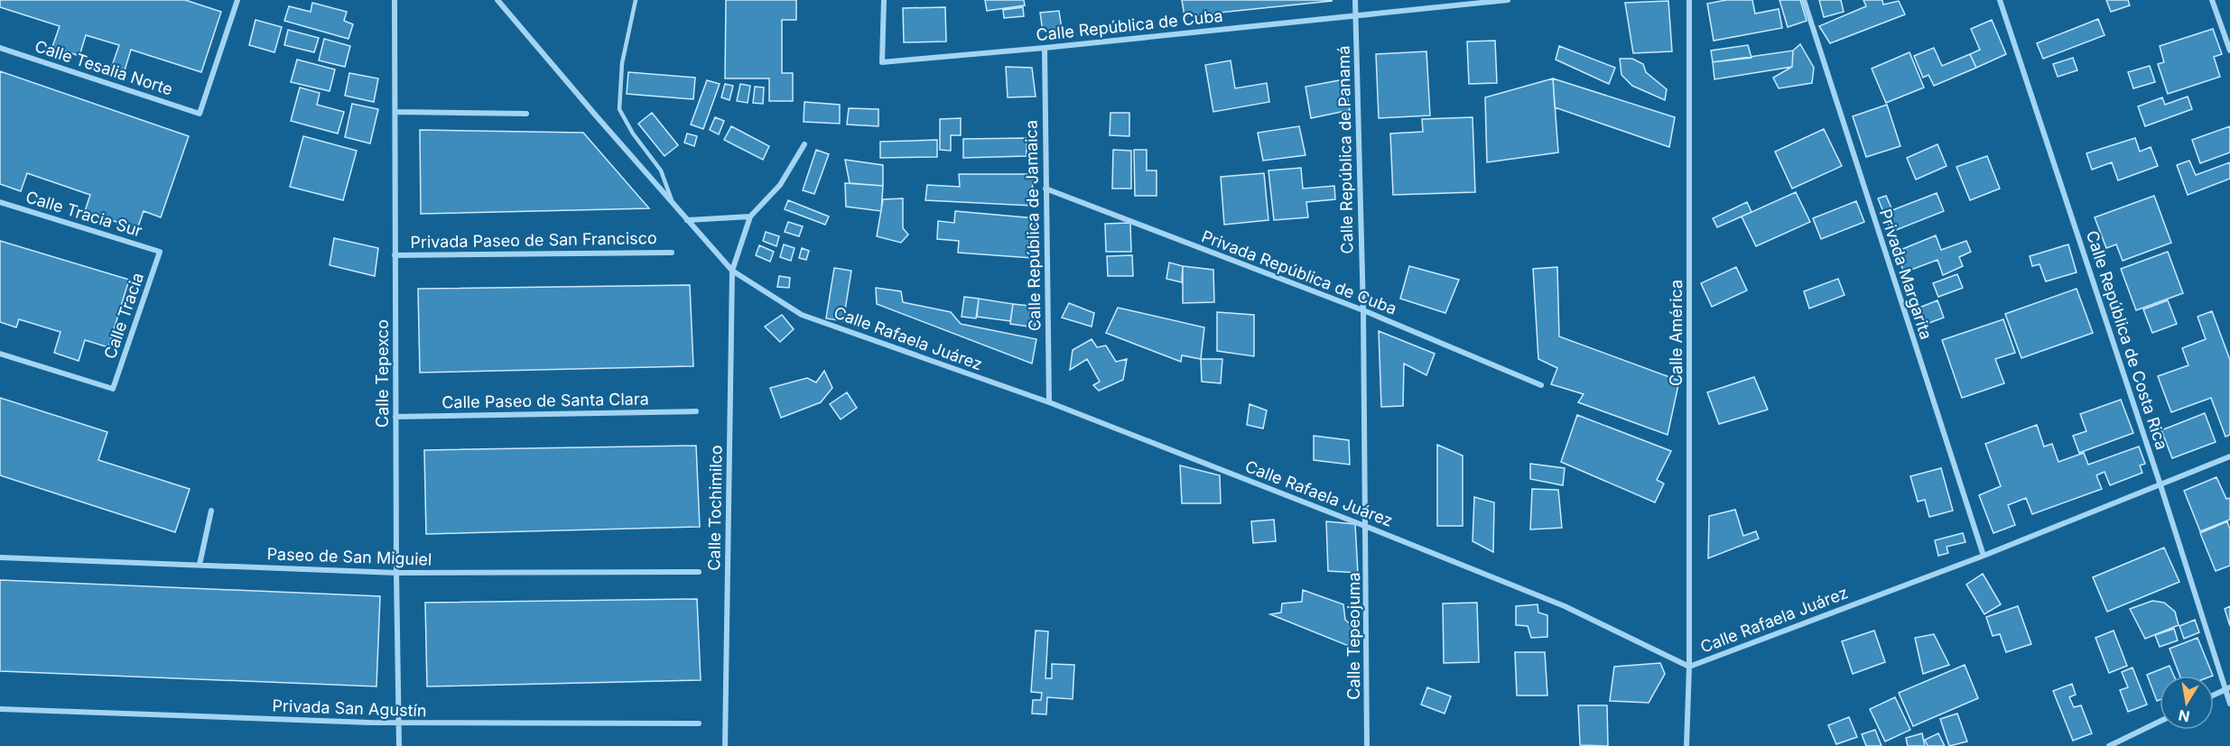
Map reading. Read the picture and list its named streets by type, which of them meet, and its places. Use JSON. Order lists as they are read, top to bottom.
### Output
{
  "streets": {
    "street": [
      "Calle República de Cuba",
      "Calle Tesalia Norte",
      "Calle República de Panamá",
      "Calle Tracia Sur",
      "Calle República de Jamaica",
      "Privada Paseo de San Francisco",
      "Privada República de Cuba",
      "Privada Margarita",
      "Calle Tracia",
      "Calle América",
      "Calle Rafaela Juárez",
      "Calle República de Costa Rica",
      "Calle Tepexco",
      "Calle Paseo de Santa Clara",
      "Calle Tochimilco",
      "Paseo de San Miguiel",
      "Calle Tepeojuma",
      "Privada San Agustín"
    ]
  },
  "crossings": [
    ["Calle República de Cuba", "Calle República de Panamá"],
    ["Calle República de Cuba", "Calle República de Jamaica"],
    ["Calle República de Panamá", "Privada República de Cuba"],
    ["Calle República de Panamá", "Calle Rafaela Juárez"],
    ["Calle República de Panamá", "Calle Tepeojuma"],
    ["Calle Tracia Sur", "Calle Tracia"],
    ["Calle República de Jamaica", "Privada República de Cuba"],
    ["Calle República de Jamaica", "Calle Rafaela Juárez"],
    ["Privada Paseo de San Francisco", "Calle Tepexco"],
    ["Privada Margarita", "Calle Rafaela Juárez"],
    ["Calle América", "Calle Rafaela Juárez"],
    ["Calle Rafaela Juárez", "Calle República de Costa Rica"],
    ["Calle Rafaela Juárez", "Calle Tochimilco"],
    ["Calle Rafaela Juárez", "Calle Tepeojuma"],
    ["Calle Tepexco", "Calle Paseo de Santa Clara"],
    ["Calle Tepexco", "Paseo de San Miguiel"],
    ["Calle Tepexco", "Privada San Agustín"]
  ],
  "north": "bottom"
}
